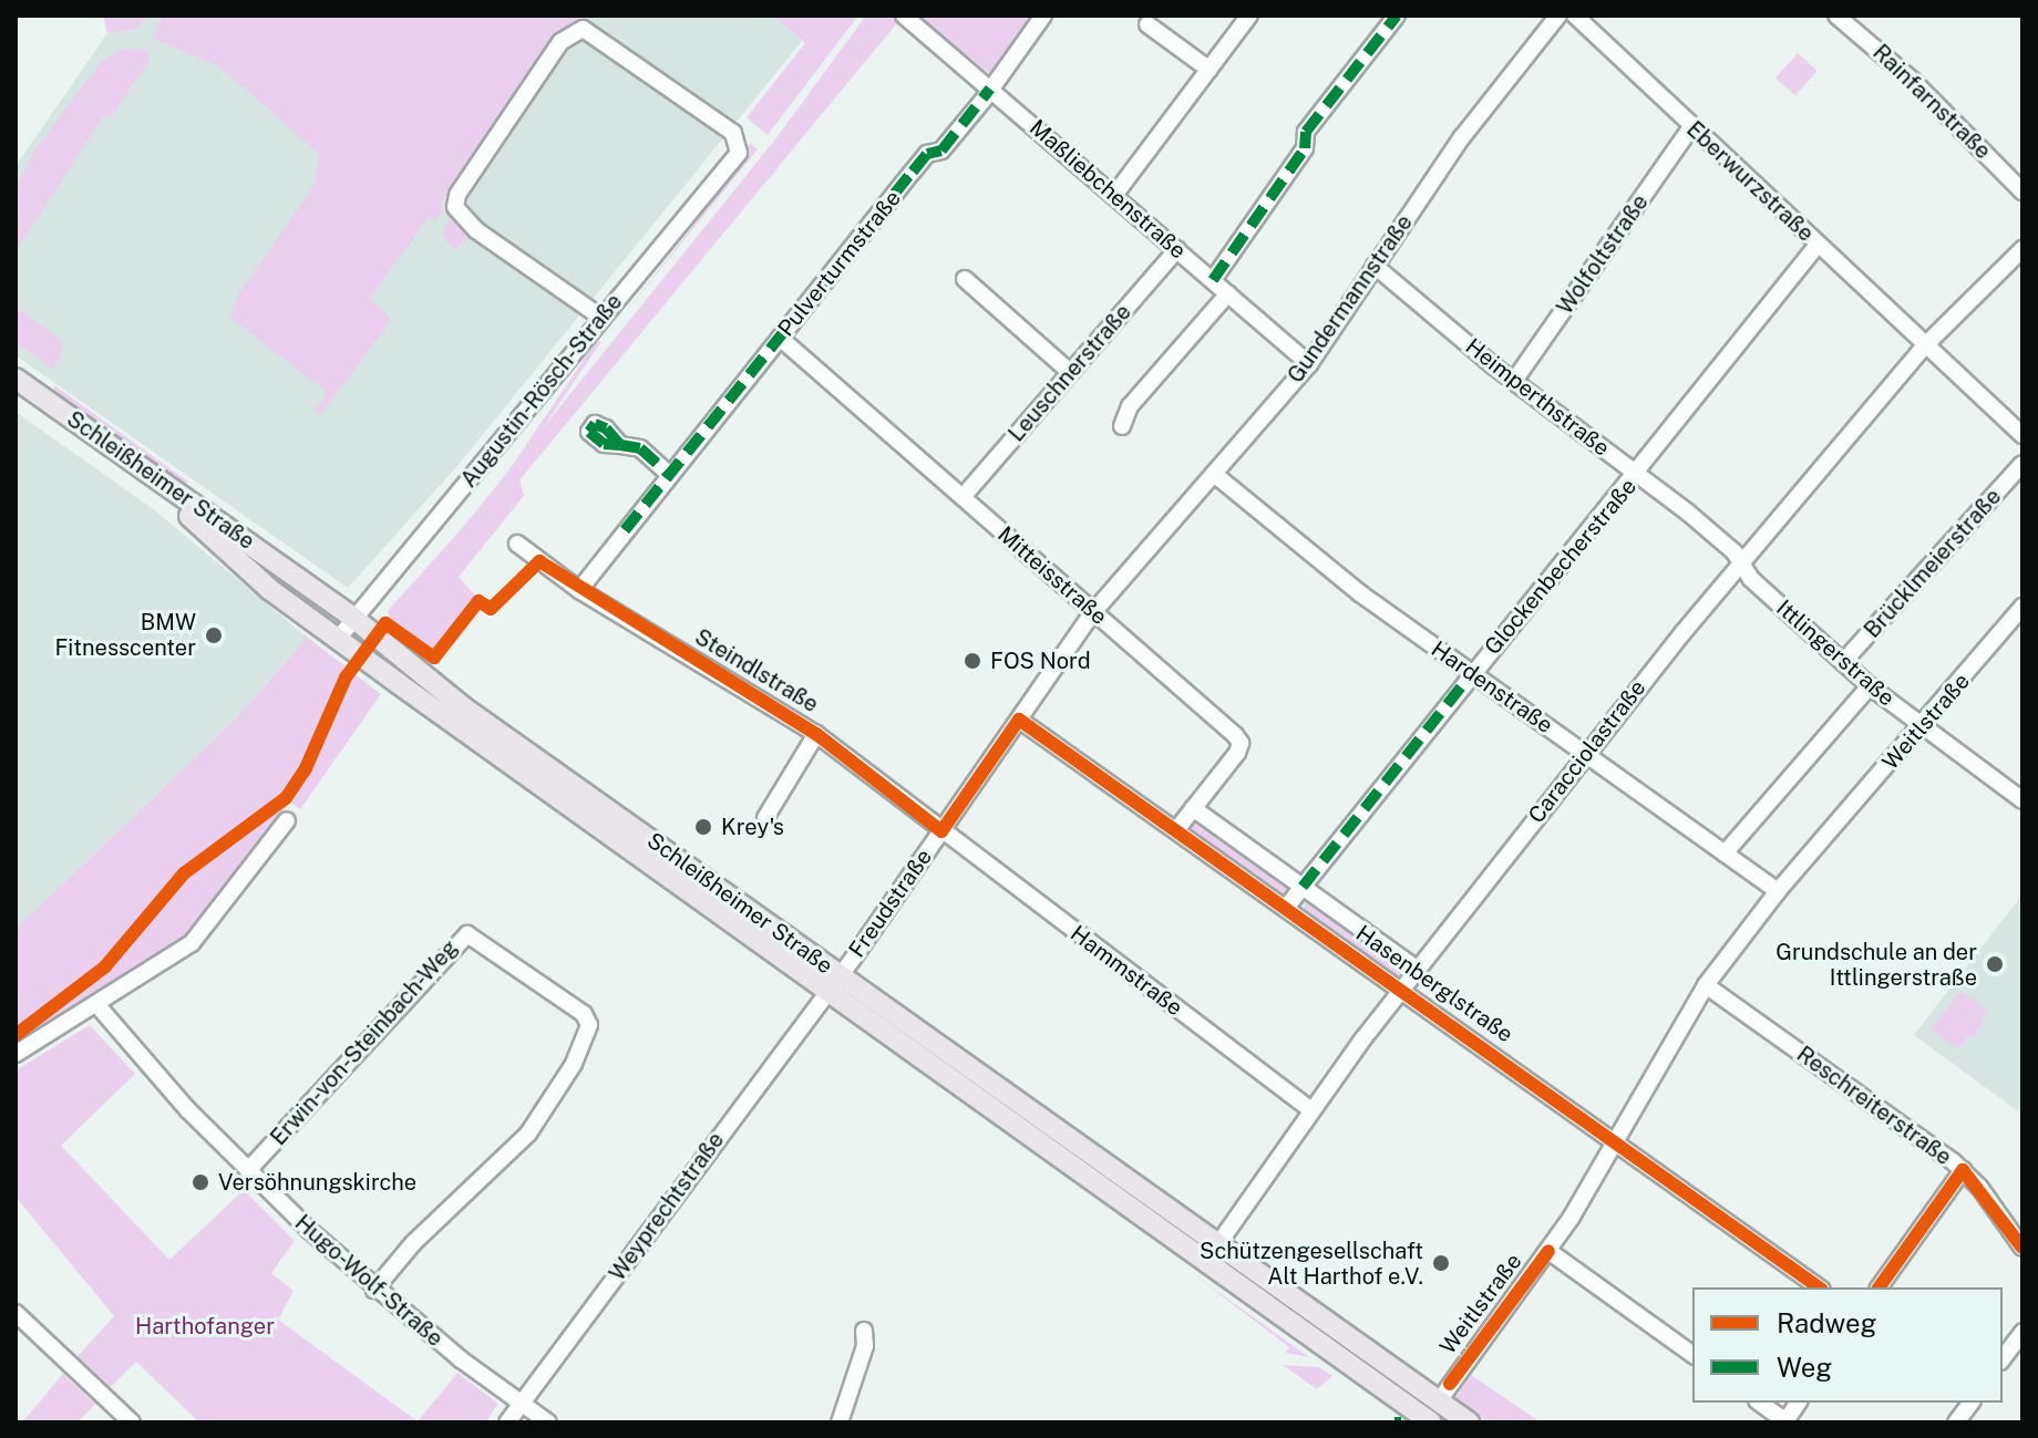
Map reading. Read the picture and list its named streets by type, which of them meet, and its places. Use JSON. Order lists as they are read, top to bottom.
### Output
{
  "streets": {
    "main road": ["Schleißheimer Straße"],
    "street": [
      "Rainfarnstraße",
      "Eberwurzstraße",
      "Maßliebchenstraße",
      "Wolfoltstraße",
      "Pulverturmstraße",
      "Gundermannstraße",
      "Leuschnerstraße",
      "Augustin-Rösch-Straße",
      "Heimperthstraße",
      "Brücklmeierstraße",
      "Glockenbecherstraße",
      "Mitteisstraße",
      "Ittlingerstraße",
      "Steindlstraße",
      "Hardenstraße",
      "Weitlstraße",
      "Caracciolastraße",
      "Freudstraße",
      "Hammstraße",
      "Hasenberglstraße",
      "Erwin-von-Steinbach-Weg",
      "Reschreiterstraße",
      "Weyprechtstraße",
      "Hugo-Wolf-Straße"
    ]
  },
  "crossings": [
    ["Eberwurzstraße", "Wolfoltstraße"],
    ["Eberwurzstraße", "Glockenbecherstraße"],
    ["Eberwurzstraße", "Caracciolastraße"],
    ["Maßliebchenstraße", "Pulverturmstraße"],
    ["Maßliebchenstraße", "Gundermannstraße"],
    ["Maßliebchenstraße", "Leuschnerstraße"],
    ["Wolfoltstraße", "Heimperthstraße"],
    ["Pulverturmstraße", "Mitteisstraße"],
    ["Pulverturmstraße", "Steindlstraße"],
    ["Gundermannstraße", "Heimperthstraße"],
    ["Gundermannstraße", "Mitteisstraße"],
    ["Gundermannstraße", "Hardenstraße"],
    ["Gundermannstraße", "Freudstraße"],
    ["Leuschnerstraße", "Mitteisstraße"],
    ["Augustin-Rösch-Straße", "Schleißheimer Straße"],
    ["Heimperthstraße", "Glockenbecherstraße"],
    ["Heimperthstraße", "Ittlingerstraße"],
    ["Heimperthstraße", "Caracciolastraße"],
    ["Schleißheimer Straße", "Weitlstraße"],
    ["Schleißheimer Straße", "Caracciolastraße"],
    ["Schleißheimer Straße", "Freudstraße"],
    ["Schleißheimer Straße", "Weyprechtstraße"],
    ["Brücklmeierstraße", "Ittlingerstraße"],
    ["Glockenbecherstraße", "Hardenstraße"],
    ["Glockenbecherstraße", "Hasenberglstraße"],
    ["Mitteisstraße", "Freudstraße"],
    ["Mitteisstraße", "Hasenberglstraße"],
    ["Ittlingerstraße", "Weitlstraße"],
    ["Ittlingerstraße", "Caracciolastraße"],
    ["Steindlstraße", "Freudstraße"],
    ["Steindlstraße", "Hammstraße"],
    ["Hardenstraße", "Weitlstraße"],
    ["Hardenstraße", "Caracciolastraße"],
    ["Weitlstraße", "Hasenberglstraße"],
    ["Weitlstraße", "Reschreiterstraße"],
    ["Caracciolastraße", "Hammstraße"],
    ["Caracciolastraße", "Hasenberglstraße"],
    ["Freudstraße", "Hammstraße"],
    ["Freudstraße", "Hasenberglstraße"],
    ["Freudstraße", "Weyprechtstraße"],
    ["Erwin-von-Steinbach-Weg", "Hugo-Wolf-Straße"],
    ["Weyprechtstraße", "Hugo-Wolf-Straße"]
  ],
  "parks": ["Harthofanger"],
  "places": [
    "BMW Fitnesscenter",
    "FOS Nord",
    "Krey's",
    "Grundschule an der Ittlingerstraße",
    "Versöhnungskirche",
    "Schützengesellschaft Alt Harthof e.V."
  ],
  "legend": ["Radweg", "Weg"]
}
